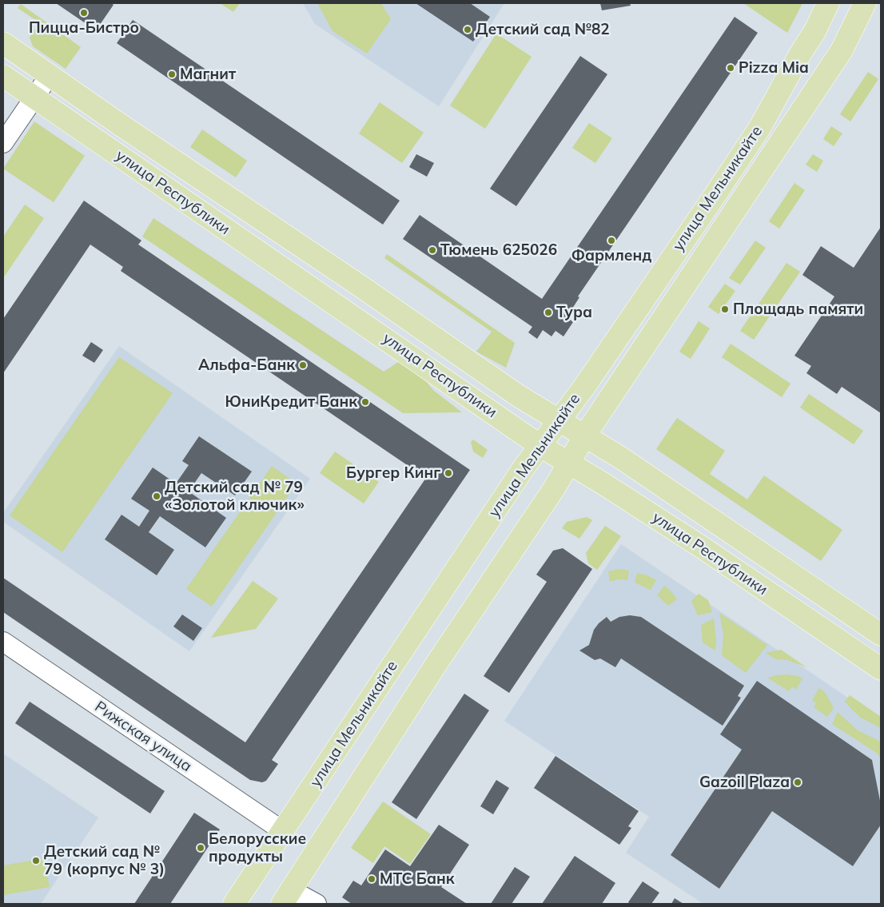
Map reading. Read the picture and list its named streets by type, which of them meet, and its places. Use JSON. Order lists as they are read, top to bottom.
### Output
{
  "streets": {
    "main road": ["улица Мельникайте", "улица Республики"],
    "street": ["Рижская улица"]
  },
  "crossings": [
    ["улица Мельникайте", "улица Республики"],
    ["улица Мельникайте", "Рижская улица"]
  ],
  "places": [
    "Пицца-Бистро",
    "Детский сад №82",
    "Pizza Mia",
    "Магнит",
    "Фармленд",
    "Тюмень 625026",
    "Площадь памяти",
    "Тура",
    "Альфа-Банк",
    "ЮниКредит Банк",
    "Бургер Кинг",
    "Детский сад № 79 «Золотой ключик»",
    "Gazoil Plaza",
    "Белорусские продукты",
    "Детский сад № 79 (корпус № 3)",
    "МТС Банк"
  ]
}
